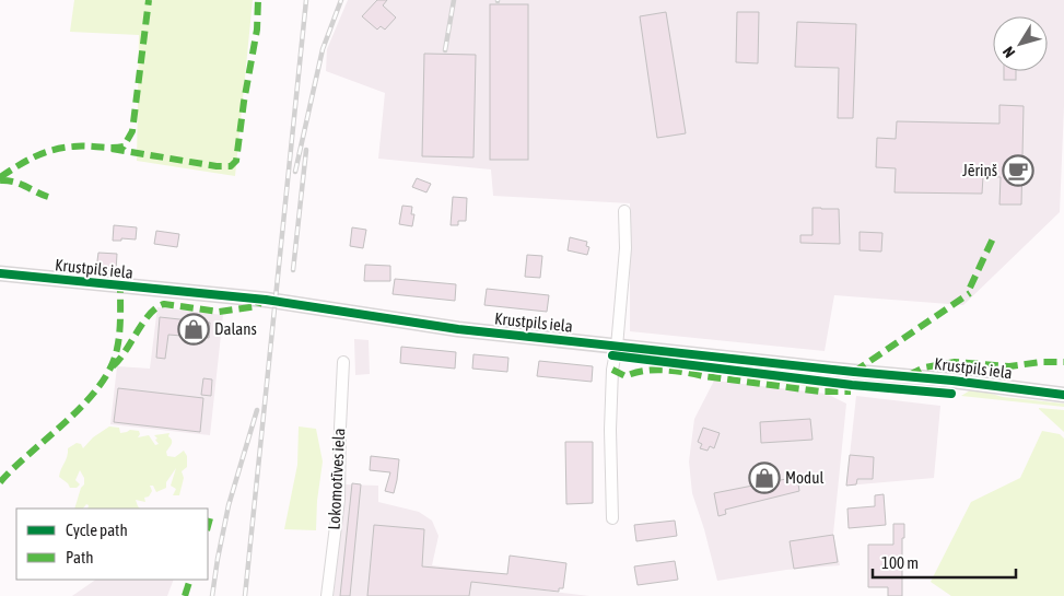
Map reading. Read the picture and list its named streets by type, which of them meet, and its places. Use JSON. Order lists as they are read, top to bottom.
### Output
{
  "streets": {
    "street": ["Krustpils iela", "Lokomotīves iela"]
  },
  "places": {
    "cafe": ["Jēriņš"],
    "shop": ["Dalans", "Modul"]
  },
  "legend": ["Cycle path", "Path"],
  "scale_bar": "100 m",
  "north": "bottom left"
}
